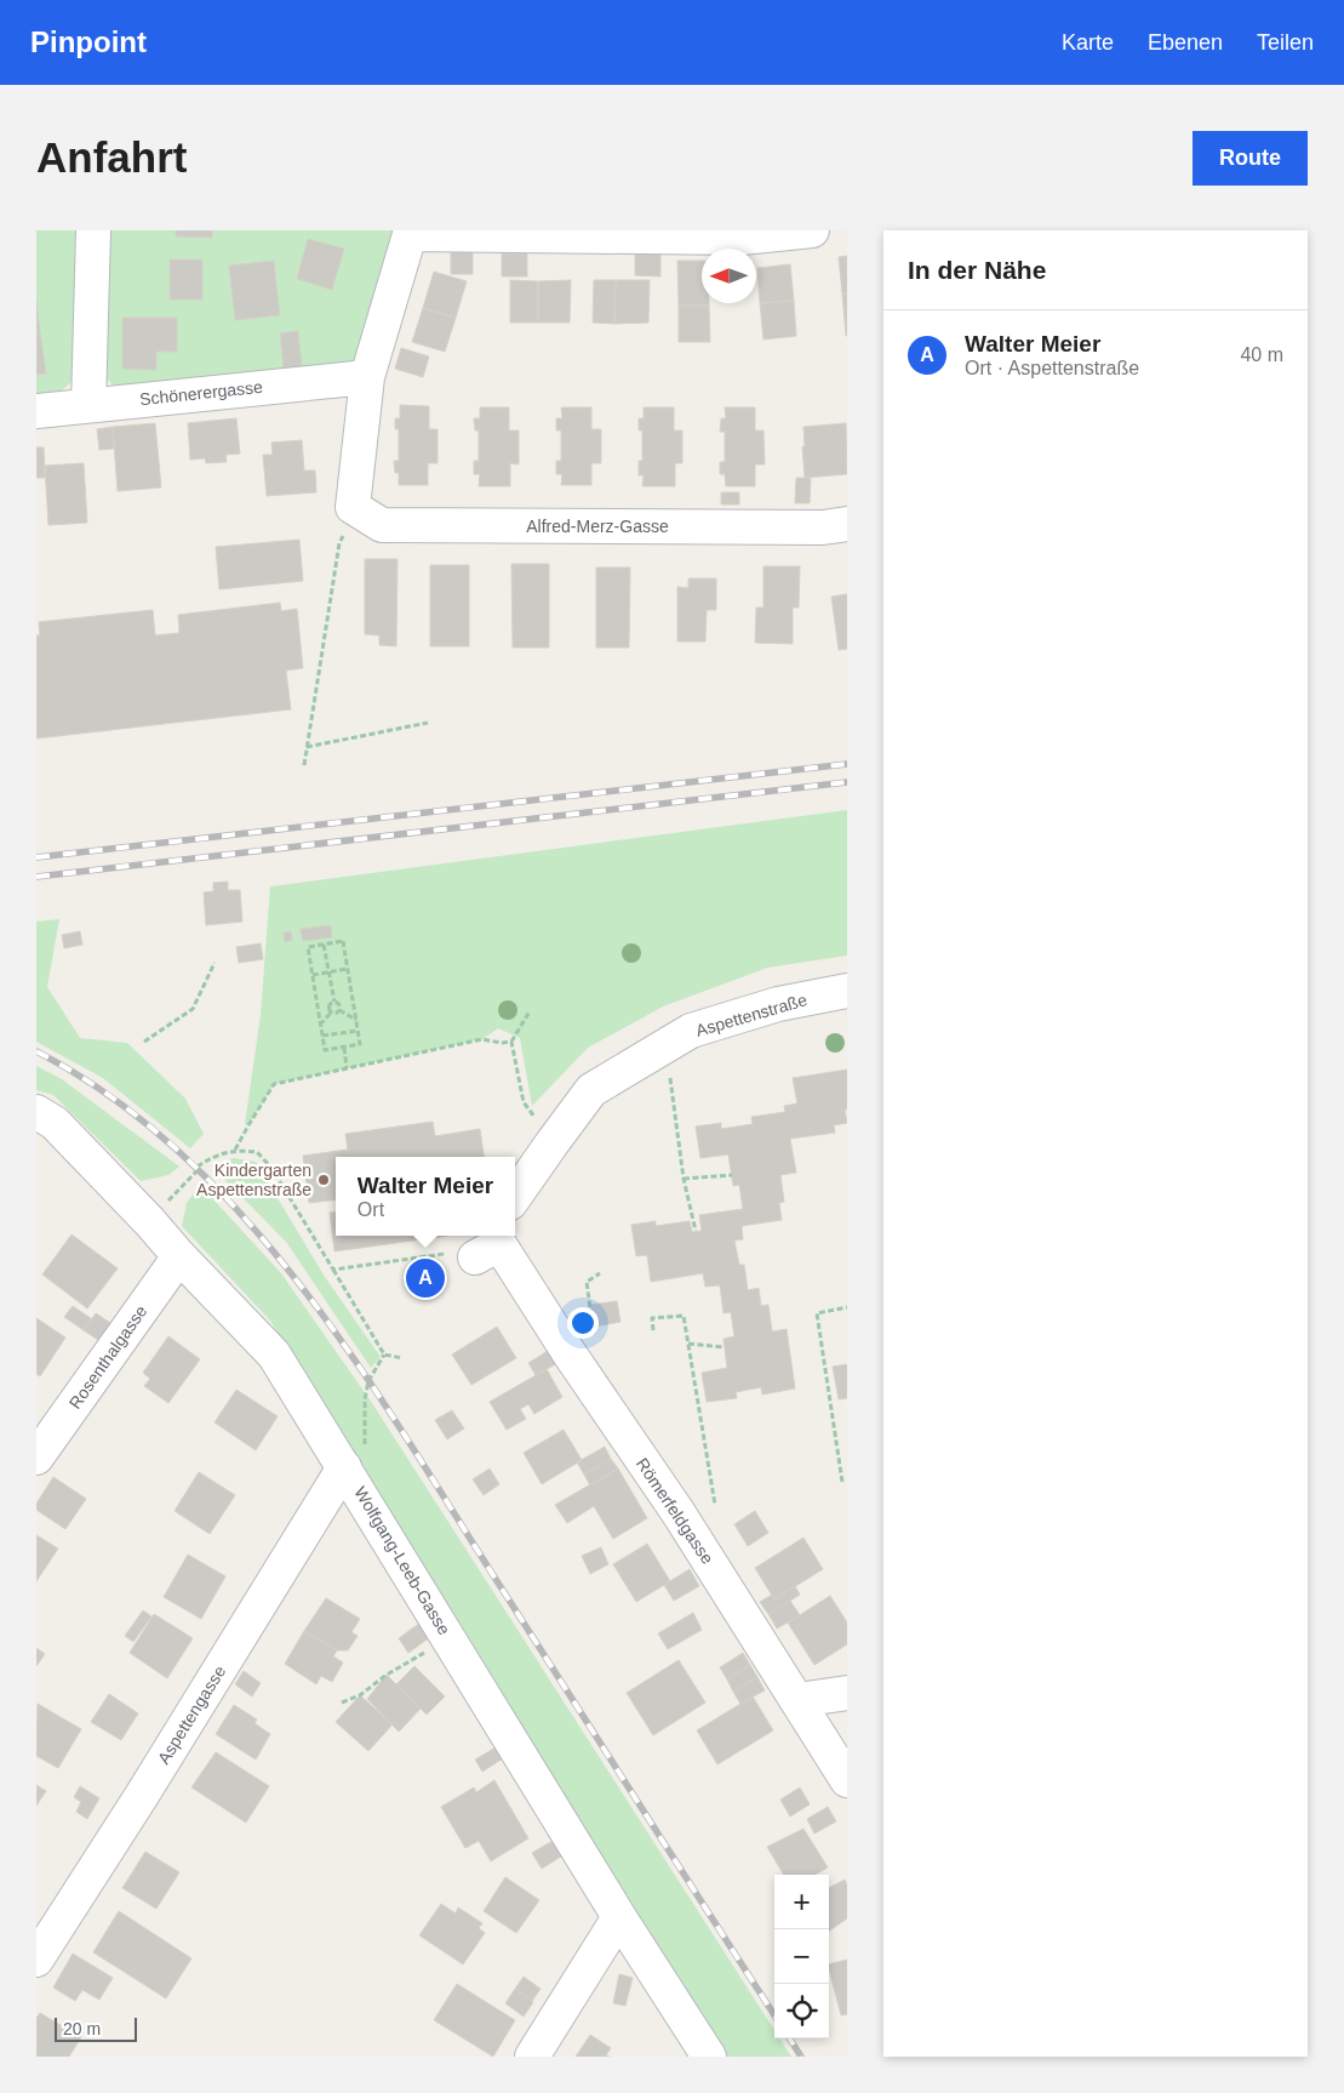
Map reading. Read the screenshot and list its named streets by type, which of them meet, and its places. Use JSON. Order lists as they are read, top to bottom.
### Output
{
  "streets": {
    "street": [
      "Schönerergasse",
      "Alfred-Merz-Gasse",
      "Aspettenstraße",
      "Rosenthalgasse",
      "Römerfeldgasse",
      "Wolfgang-Leeb-Gasse",
      "Aspettengasse"
    ]
  },
  "crossings": [
    ["Rosenthalgasse", "Wolfgang-Leeb-Gasse"],
    ["Wolfgang-Leeb-Gasse", "Aspettengasse"]
  ],
  "places": ["Kindergarten Aspettenstraße"],
  "scale_bar": "20 m",
  "north": "left",
  "page": {
    "header": "Pinpoint",
    "nav": ["Karte", "Ebenen", "Teilen"],
    "buttons": "Route",
    "title": "Anfahrt",
    "heading": "In der Nähe",
    "list": [
      {
        "mark": "A",
        "name": "Walter Meier",
        "note": "Ort · Aspettenstraße",
        "value": "40 m"
      }
    ],
    "popup": ["Walter Meier", "Ort"],
    "pins": "A",
    "map_buttons": ["+", "−"],
    "scale": "20 m"
  }
}
